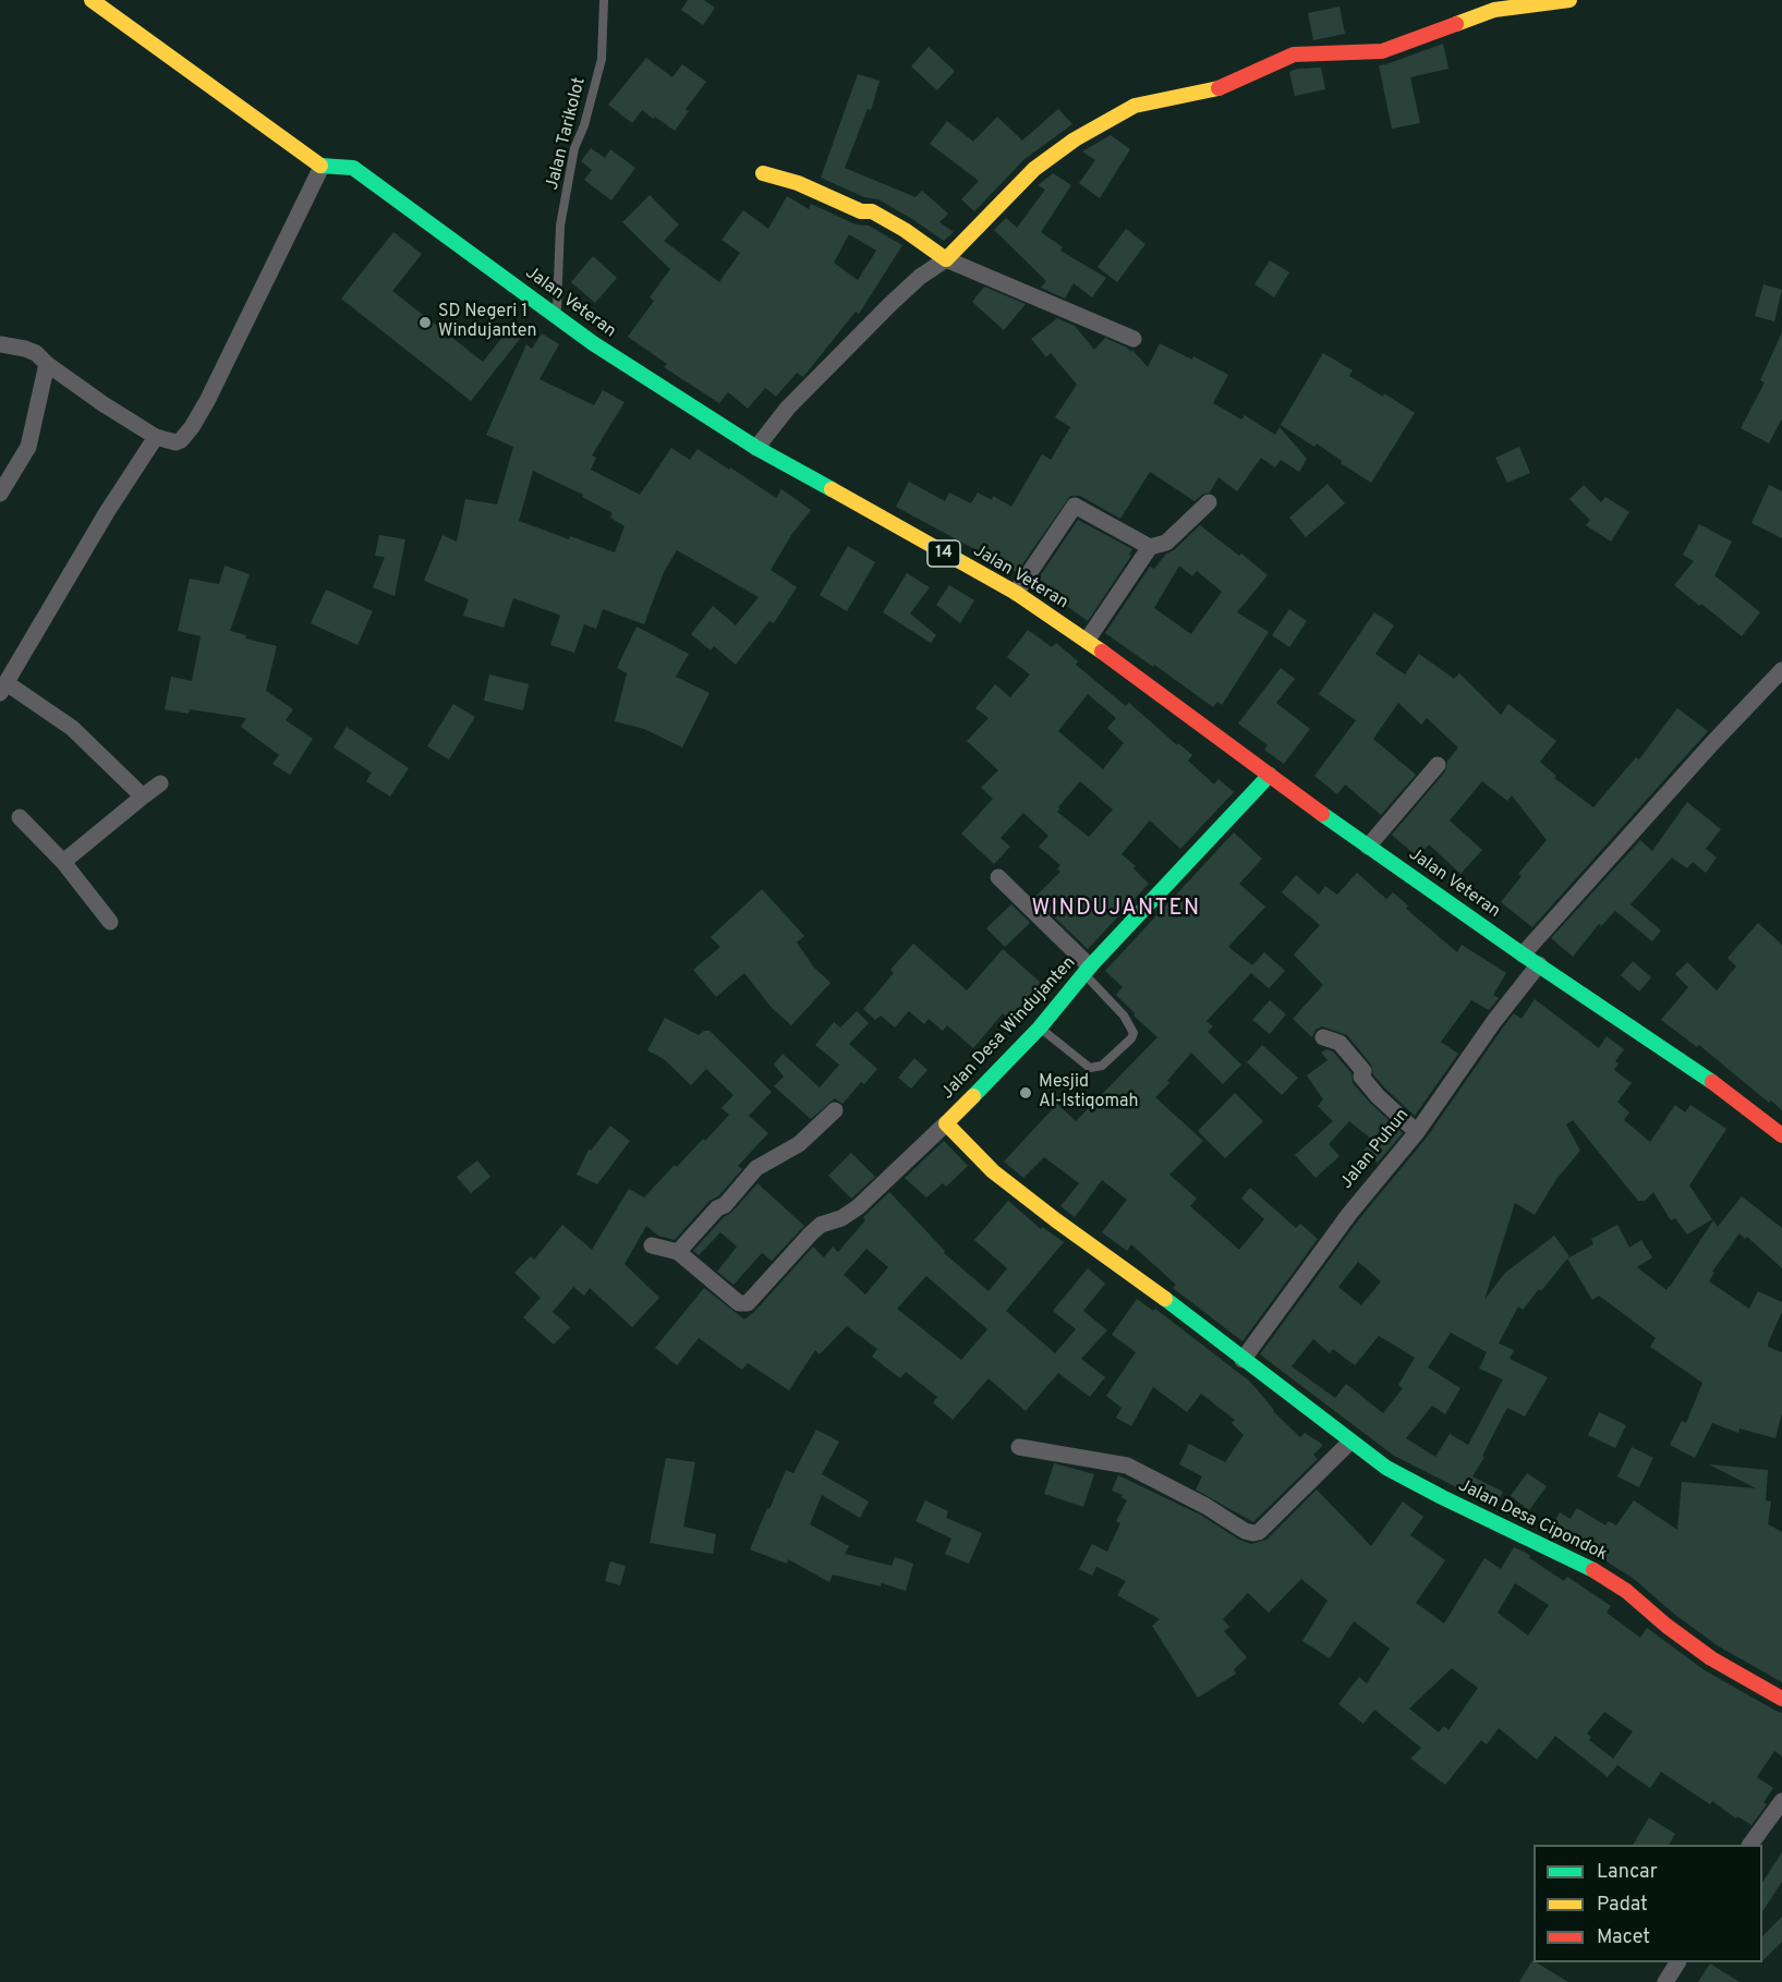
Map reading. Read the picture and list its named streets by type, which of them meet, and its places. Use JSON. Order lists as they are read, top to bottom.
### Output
{
  "streets": {
    "main road": [
      "Jalan Veteran",
      "14",
      "Jalan Desa Windujanten",
      "Jalan Desa Cipondok"
    ],
    "street": ["Jalan Puhun"],
    "lane": ["Jalan Tarikolot"]
  },
  "crossings": [
    ["Jalan Tarikolot", "Jalan Veteran"],
    ["Jalan Veteran", "Jalan Desa Windujanten"],
    ["Jalan Veteran", "Jalan Puhun"],
    ["Jalan Desa Windujanten", "Jalan Puhun"],
    ["Jalan Desa Windujanten", "Jalan Desa Cipondok"]
  ],
  "districts": ["WINDUJANTEN"],
  "places": ["SD Negeri 1 Windujanten", "Mesjid Al-Istiqomah"],
  "legend": ["Lancar", "Padat", "Macet"]
}
